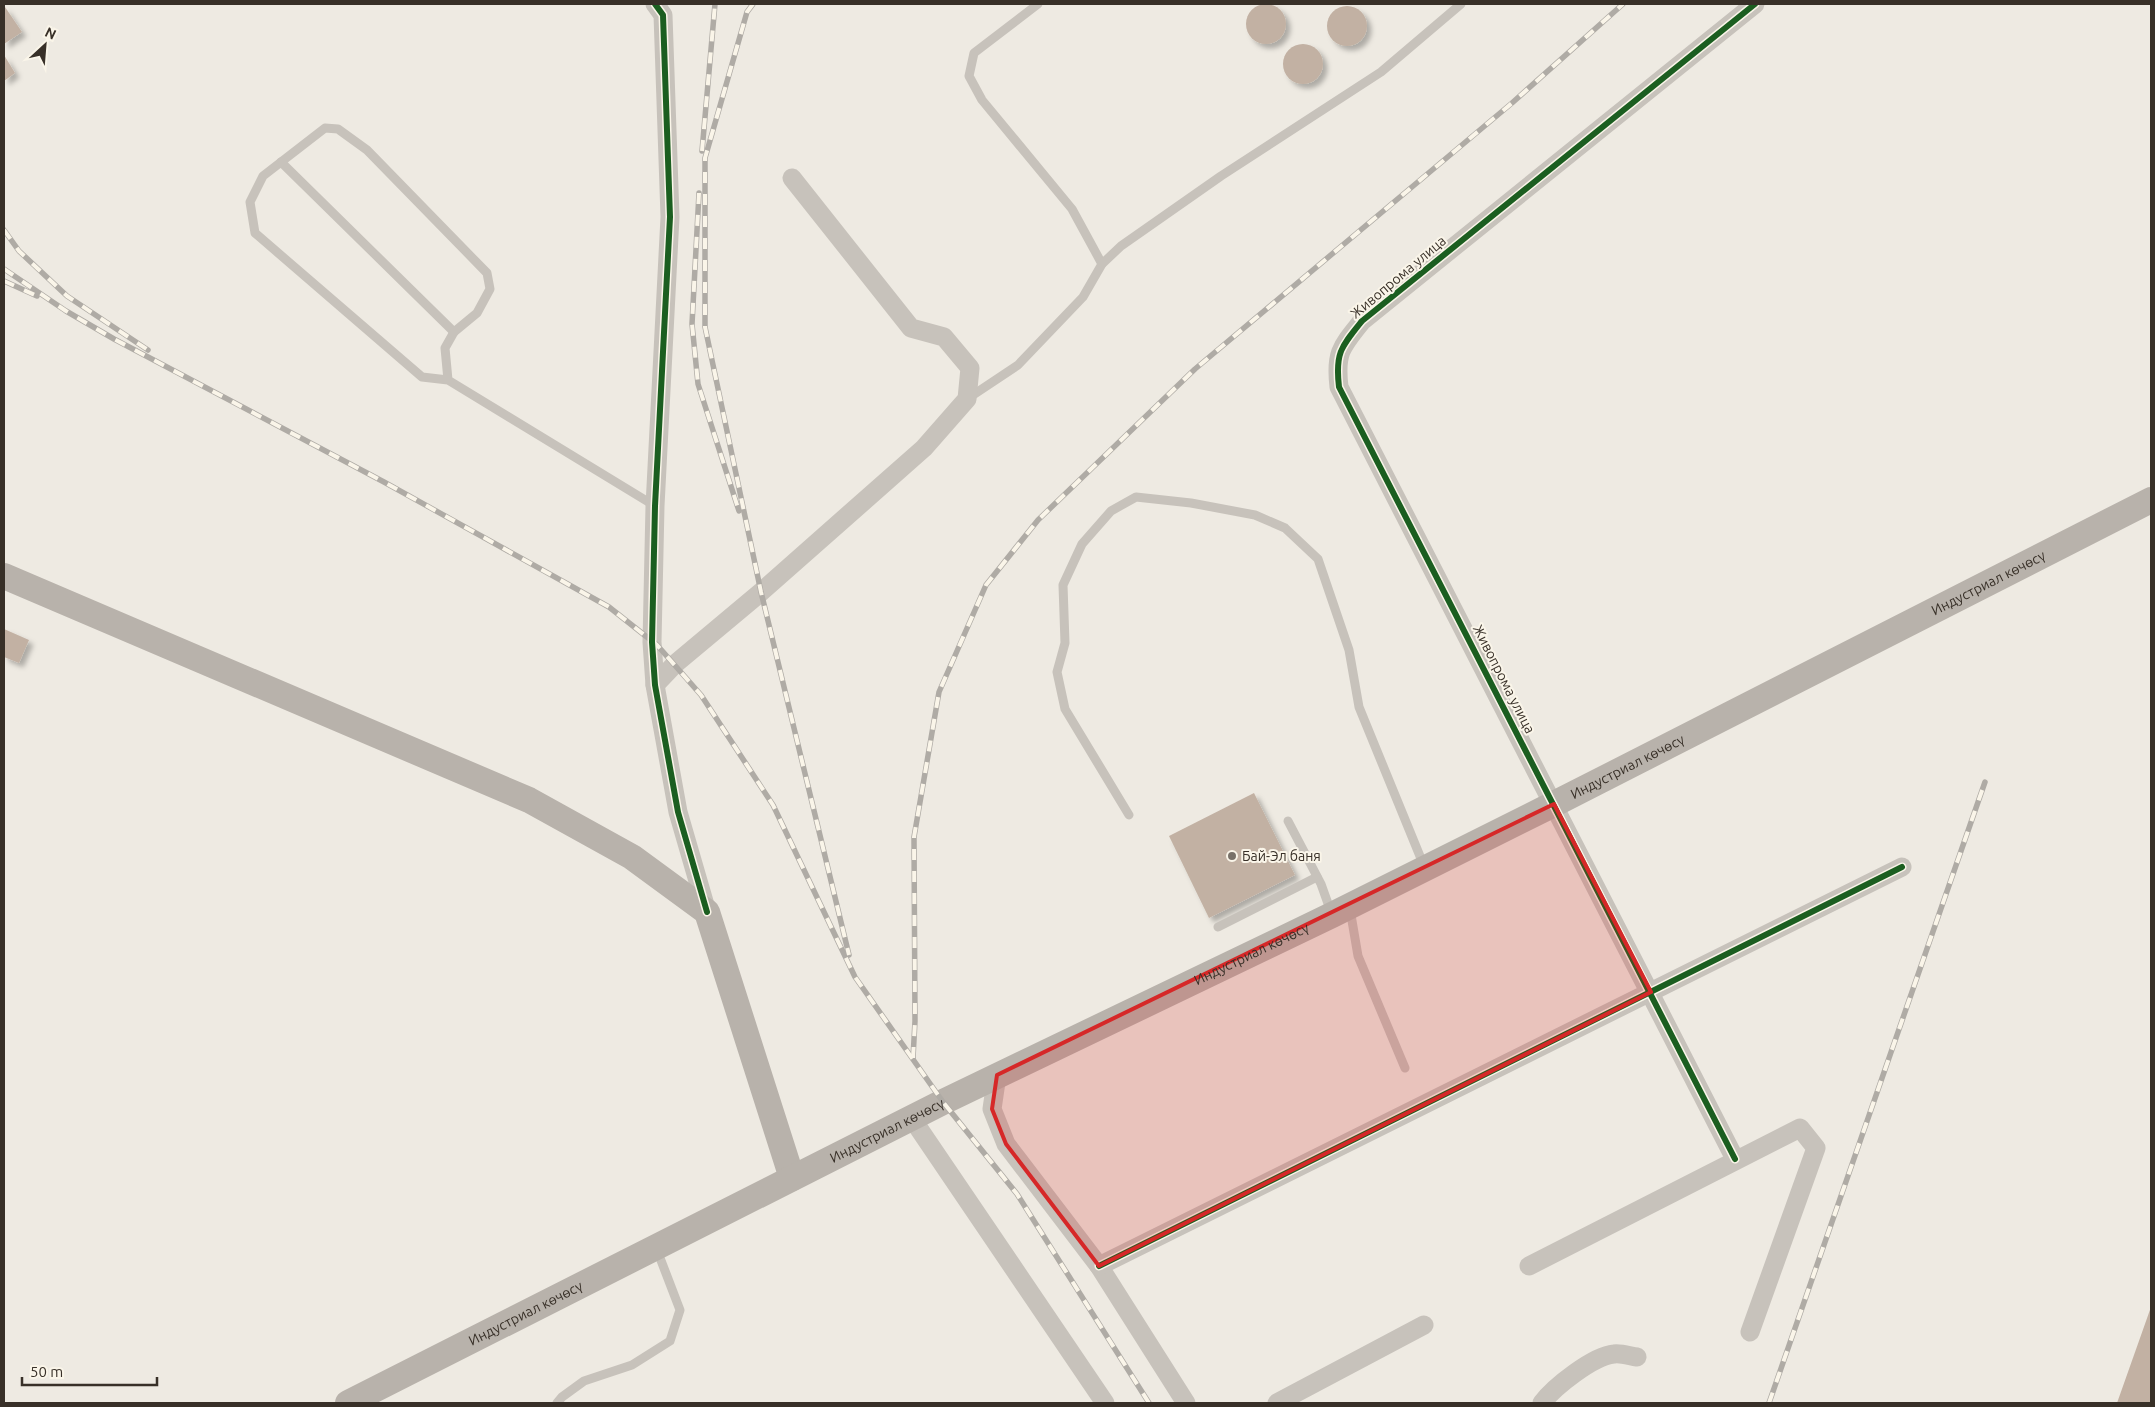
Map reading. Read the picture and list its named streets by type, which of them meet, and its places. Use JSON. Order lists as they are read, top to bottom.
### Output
{
  "streets": {
    "main road": ["Индустриал көчөсү"],
    "street": ["Живопрома улица"]
  },
  "crossings": [
    ["Живопрома улица", "Индустриал көчөсү"]
  ],
  "places": ["Бай-Эл баня"],
  "scale_bar": "50 m",
  "north": "top right"
}
